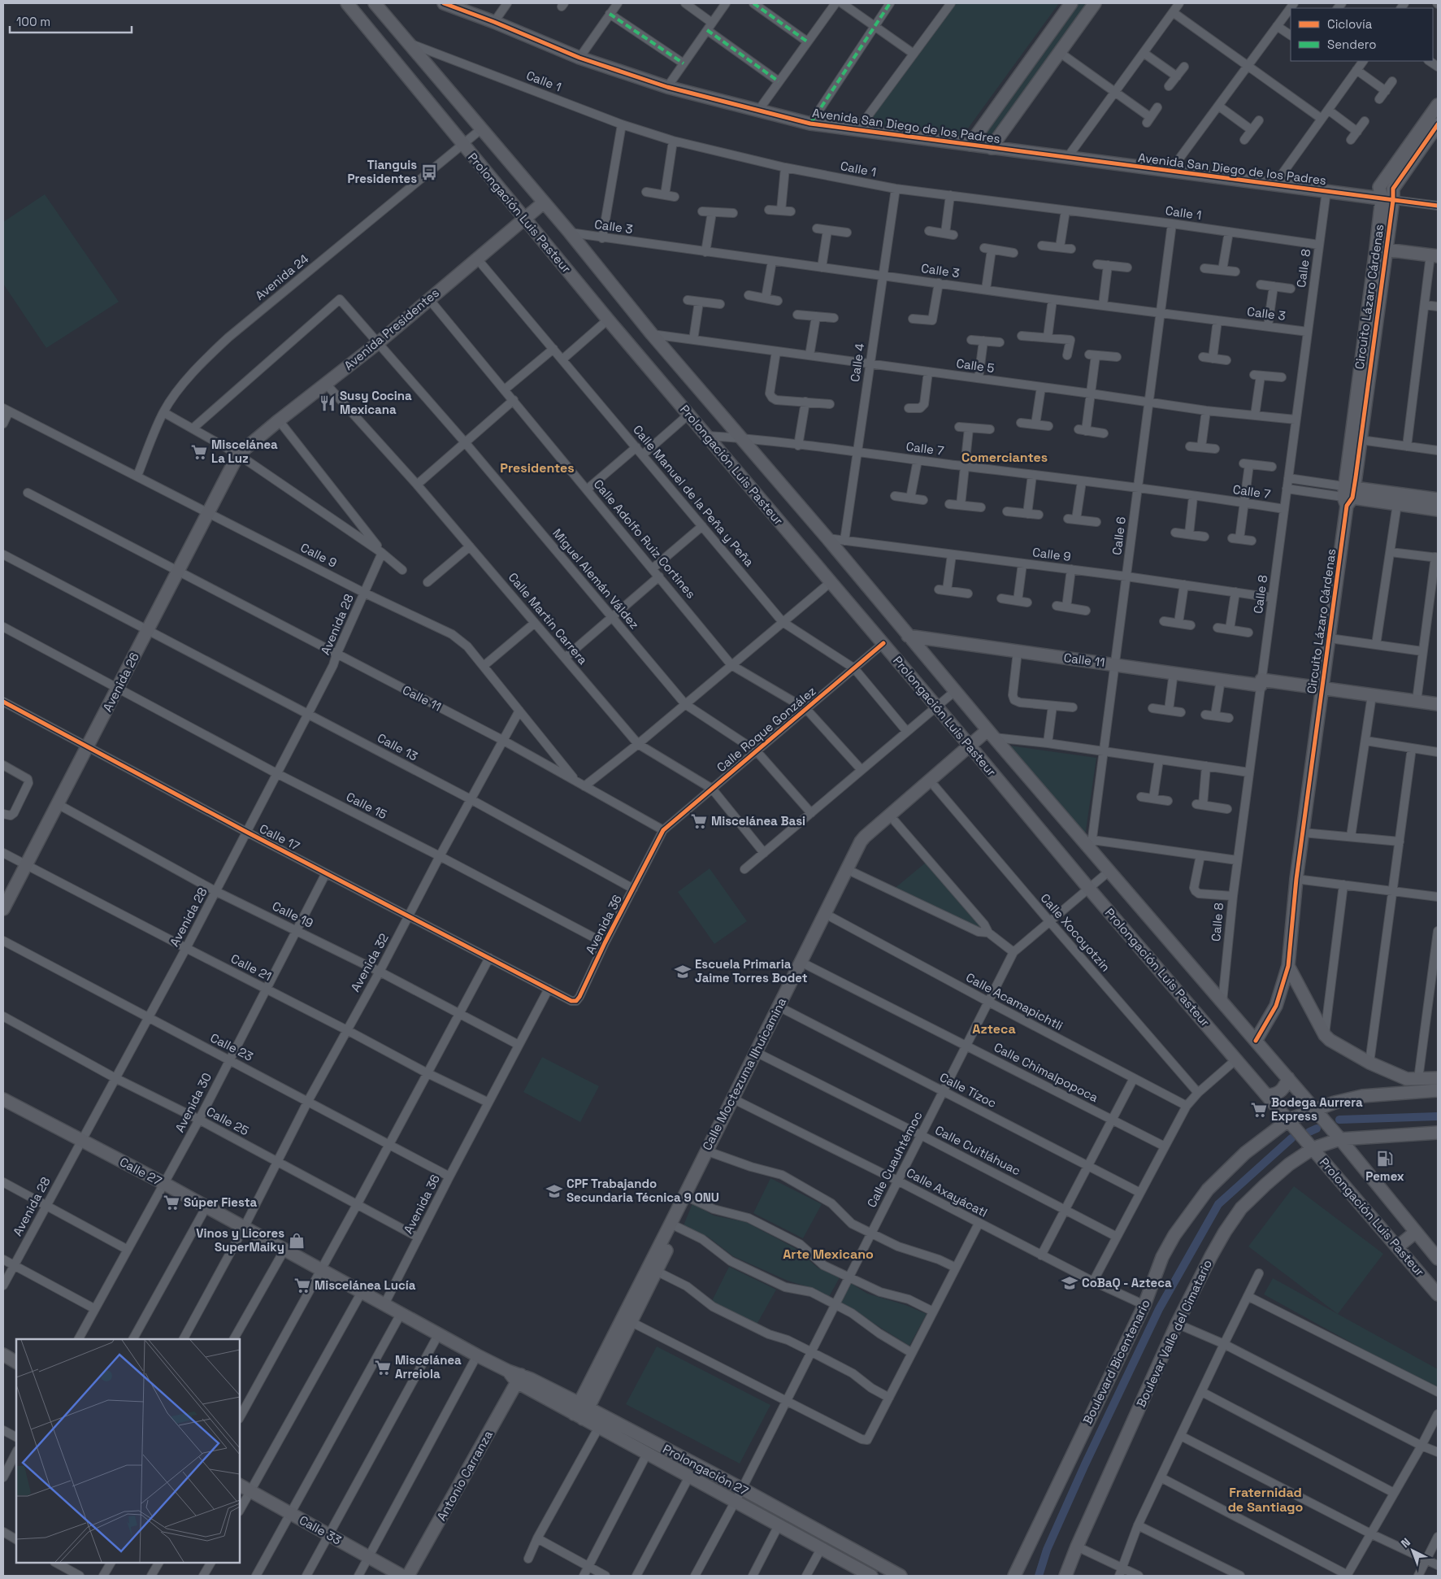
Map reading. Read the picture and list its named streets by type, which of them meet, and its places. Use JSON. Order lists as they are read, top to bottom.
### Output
{
  "streets": {
    "street": [
      "Calle 1",
      "Avenida San Diego de los Padres",
      "Prolongación Luis Pasteur",
      "Calle 3",
      "Calle 8",
      "Avenida 24",
      "Circuito Lázaro Cárdenas",
      "Avenida Presidentes",
      "Calle 4",
      "Calle 5",
      "Calle 7",
      "Calle Manuel de la Peña y Peña",
      "Calle 6",
      "Calle Adolfo Ruiz Cortines",
      "Calle 9",
      "Miguel Alemán Váldez",
      "Calle Martín Carrera",
      "Avenida 28",
      "Calle 11",
      "Avenida 26",
      "Calle Roque González",
      "Calle 13",
      "Calle 15",
      "Calle 17",
      "Calle 19",
      "Avenida 36",
      "Calle Xocoyotzin",
      "Avenida 32",
      "Calle 21",
      "Calle Acamapichtli",
      "Calle 23",
      "Calle Chimalpopoca",
      "Calle Moctezuma Ilhuicamina",
      "Calle Tízoc",
      "Avenida 30",
      "Calle 25",
      "Calle Cuitláhuac",
      "Calle Cuauhtémoc",
      "Calle 27",
      "Calle Axayácatl",
      "Boulevar Valle del Cimatario",
      "Boulevard Bicentenario",
      "Prolongación 27",
      "Antonio Carranza",
      "Calle 33"
    ]
  },
  "crossings": [
    ["Calle 1", "Prolongación Luis Pasteur"],
    ["Calle 1", "Calle 8"],
    ["Calle 1", "Calle 4"],
    ["Calle 1", "Calle 6"],
    ["Avenida San Diego de los Padres", "Calle 8"],
    ["Avenida San Diego de los Padres", "Circuito Lázaro Cárdenas"],
    ["Prolongación Luis Pasteur", "Calle 3"],
    ["Prolongación Luis Pasteur", "Calle 8"],
    ["Prolongación Luis Pasteur", "Avenida 24"],
    ["Prolongación Luis Pasteur", "Circuito Lázaro Cárdenas"],
    ["Prolongación Luis Pasteur", "Avenida Presidentes"],
    ["Prolongación Luis Pasteur", "Calle 5"],
    ["Prolongación Luis Pasteur", "Calle 7"],
    ["Prolongación Luis Pasteur", "Calle 6"],
    ["Prolongación Luis Pasteur", "Calle 9"],
    ["Prolongación Luis Pasteur", "Calle 11"],
    ["Prolongación Luis Pasteur", "Calle Roque González"],
    ["Prolongación Luis Pasteur", "Calle Moctezuma Ilhuicamina"],
    ["Prolongación Luis Pasteur", "Calle Cuauhtémoc"],
    ["Prolongación Luis Pasteur", "Boulevar Valle del Cimatario"],
    ["Prolongación Luis Pasteur", "Boulevard Bicentenario"],
    ["Calle 3", "Calle 8"],
    ["Calle 3", "Calle 4"],
    ["Calle 3", "Calle 6"],
    ["Calle 8", "Calle 5"],
    ["Calle 8", "Calle 7"],
    ["Calle 8", "Calle 9"],
    ["Calle 8", "Calle 11"],
    ["Avenida 24", "Calle 9"],
    ["Circuito Lázaro Cárdenas", "Calle 11"],
    ["Avenida Presidentes", "Calle Manuel de la Peña y Peña"],
    ["Avenida Presidentes", "Calle Adolfo Ruiz Cortines"],
    ["Avenida Presidentes", "Miguel Alemán Váldez"],
    ["Avenida Presidentes", "Calle Martín Carrera"],
    ["Avenida Presidentes", "Avenida 26"],
    ["Calle 4", "Calle 5"],
    ["Calle 4", "Calle 7"],
    ["Calle 4", "Calle 9"],
    ["Calle 5", "Calle 6"],
    ["Calle 7", "Calle 6"],
    ["Calle Manuel de la Peña y Peña", "Calle Roque González"],
    ["Calle 6", "Calle 9"],
    ["Calle 6", "Calle 11"],
    ["Calle Adolfo Ruiz Cortines", "Calle Roque González"],
    ["Calle 9", "Avenida 28"],
    ["Calle 9", "Calle 11"],
    ["Calle 9", "Avenida 26"],
    ["Calle 9", "Avenida 32"],
    ["Miguel Alemán Váldez", "Calle Roque González"],
    ["Calle Martín Carrera", "Calle Roque González"],
    ["Avenida 28", "Calle 11"],
    ["Avenida 28", "Calle 13"],
    ["Avenida 28", "Calle 15"],
    ["Avenida 28", "Calle 17"],
    ["Avenida 28", "Calle 19"],
    ["Avenida 28", "Calle 21"],
    ["Avenida 28", "Calle 23"],
    ["Avenida 28", "Calle 25"],
    ["Avenida 28", "Calle 27"],
    ["Calle 11", "Avenida 26"],
    ["Calle 11", "Calle Roque González"],
    ["Calle 11", "Avenida 36"],
    ["Calle 11", "Avenida 32"],
    ["Avenida 26", "Calle 13"],
    ["Avenida 26", "Calle 15"],
    ["Avenida 26", "Calle 17"],
    ["Avenida 26", "Calle 19"],
    ["Avenida 26", "Calle 21"],
    ["Calle Roque González", "Avenida 36"],
    ["Calle 13", "Avenida 36"],
    ["Calle 13", "Avenida 32"],
    ["Calle 15", "Avenida 36"],
    ["Calle 15", "Avenida 32"],
    ["Calle 17", "Avenida 36"],
    ["Calle 17", "Avenida 32"],
    ["Calle 17", "Avenida 30"],
    ["Calle 19", "Avenida 36"],
    ["Calle 19", "Avenida 32"],
    ["Calle 19", "Avenida 30"],
    ["Avenida 36", "Calle 21"],
    ["Avenida 36", "Calle 23"],
    ["Avenida 36", "Calle 25"],
    ["Avenida 36", "Calle 27"],
    ["Avenida 36", "Prolongación 27"],
    ["Calle Xocoyotzin", "Calle Moctezuma Ilhuicamina"],
    ["Calle Xocoyotzin", "Calle Cuauhtémoc"],
    ["Avenida 32", "Calle 21"],
    ["Avenida 32", "Calle 23"],
    ["Avenida 32", "Calle 25"],
    ["Avenida 32", "Calle 27"],
    ["Calle 21", "Avenida 30"],
    ["Calle Acamapichtli", "Calle Moctezuma Ilhuicamina"],
    ["Calle Acamapichtli", "Calle Cuauhtémoc"],
    ["Calle 23", "Avenida 30"],
    ["Calle Chimalpopoca", "Calle Moctezuma Ilhuicamina"],
    ["Calle Chimalpopoca", "Calle Cuauhtémoc"],
    ["Calle Moctezuma Ilhuicamina", "Calle Tízoc"],
    ["Calle Moctezuma Ilhuicamina", "Calle Cuitláhuac"],
    ["Calle Moctezuma Ilhuicamina", "Calle Axayácatl"],
    ["Calle Moctezuma Ilhuicamina", "Prolongación 27"],
    ["Calle Tízoc", "Calle Cuauhtémoc"],
    ["Avenida 30", "Calle 25"],
    ["Avenida 30", "Calle 27"],
    ["Calle Cuitláhuac", "Calle Cuauhtémoc"],
    ["Calle Cuauhtémoc", "Calle Axayácatl"],
    ["Calle Cuauhtémoc", "Prolongación 27"],
    ["Calle 27", "Prolongación 27"],
    ["Calle Axayácatl", "Boulevard Bicentenario"],
    ["Prolongación 27", "Antonio Carranza"]
  ],
  "districts": [
    "Comerciantes",
    "Presidentes",
    "Azteca",
    "Arte Mexicano",
    "Fraternidad de Santiago"
  ],
  "places": {
    "bus stop": ["Tianguis Presidentes"],
    "restaurant": ["Susy Cocina Mexicana"],
    "supermarket": [
      "Miscelánea La Luz",
      "Miscelánea Basi",
      "Bodega Aurrera Express",
      "Súper Fiesta",
      "Miscelánea Lucía",
      "Miscelánea Arreiola"
    ],
    "school or university": ["Escuela Primaria Jaime Torres Bodet", "CPF Trabajando Secundaria Técnica 9 ONU", "CoBaQ - Azteca"],
    "fuel station": ["Pemex"],
    "shop": ["Vinos y Licores SuperMaiky"]
  },
  "legend": ["Ciclovía", "Sendero"],
  "scale_bar": "100 m",
  "north": "top left"
}
